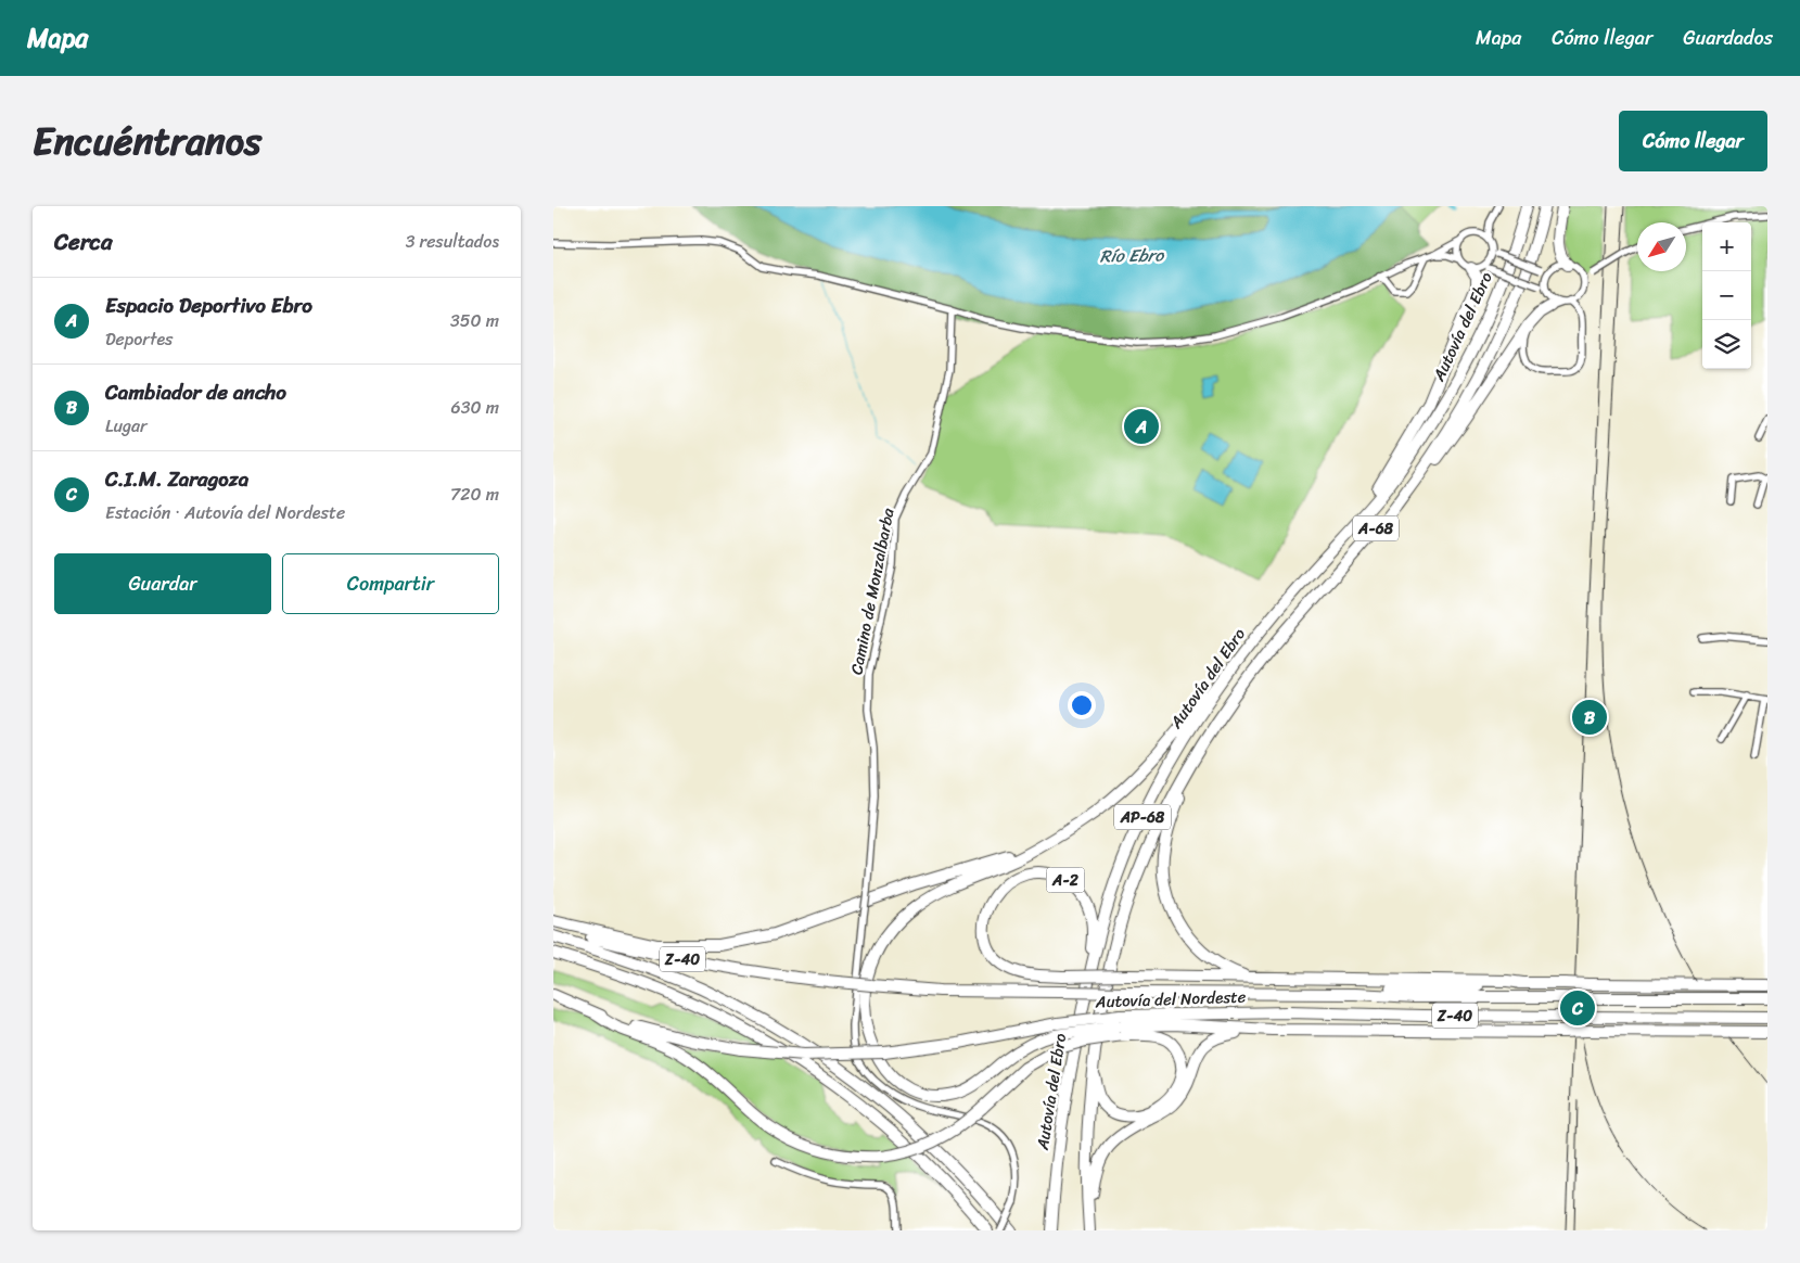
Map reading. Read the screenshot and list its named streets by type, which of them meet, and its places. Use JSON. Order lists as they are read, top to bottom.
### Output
{
  "streets": {
    "highway": [
      "Autovía del Ebro",
      "A-68",
      "AP-68",
      "A-2",
      "Z-40",
      "Autovía del Nordeste"
    ],
    "street": ["Camino de Monzalbarba"]
  },
  "crossings": [
    ["Autovía del Ebro", "A-2"]
  ],
  "water": ["Río Ebro"],
  "north": "bottom left",
  "page": {
    "header": "Mapa",
    "nav": ["Mapa", "Cómo llegar", "Guardados"],
    "title": "Encuéntranos",
    "buttons": [
      "Cómo llegar",
      ["Guardar", "Compartir"]
    ],
    "heading": ["Cerca", "3 resultados"],
    "map_buttons": ["+", "−"],
    "list": [
      {
        "mark": "A",
        "name": "Espacio Deportivo Ebro",
        "note": "Deportes",
        "value": "350 m"
      },
      {
        "mark": "B",
        "name": "Cambiador de ancho",
        "note": "Lugar",
        "value": "630 m"
      },
      {
        "mark": "C",
        "name": "C.I.M. Zaragoza",
        "note": "Estación · Autovía del Nordeste",
        "value": "720 m"
      }
    ],
    "pins": ["A", "B", "C"]
  }
}
